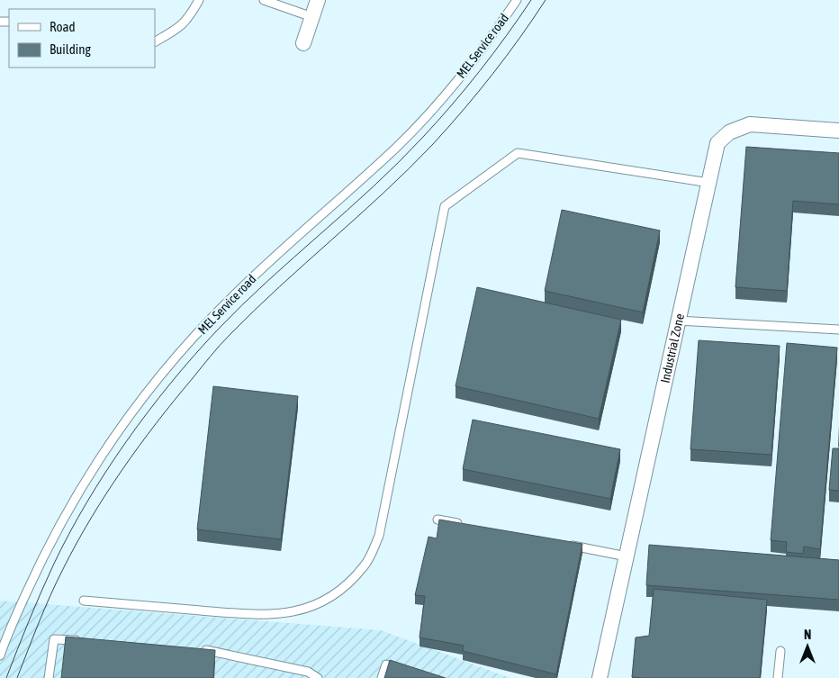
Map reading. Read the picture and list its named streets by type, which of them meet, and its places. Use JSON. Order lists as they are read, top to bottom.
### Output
{
  "streets": {
    "street": ["Industrial Zone"],
    "lane": ["MEL Service road"]
  },
  "legend": ["Road", "Building"],
  "north": "top"
}
